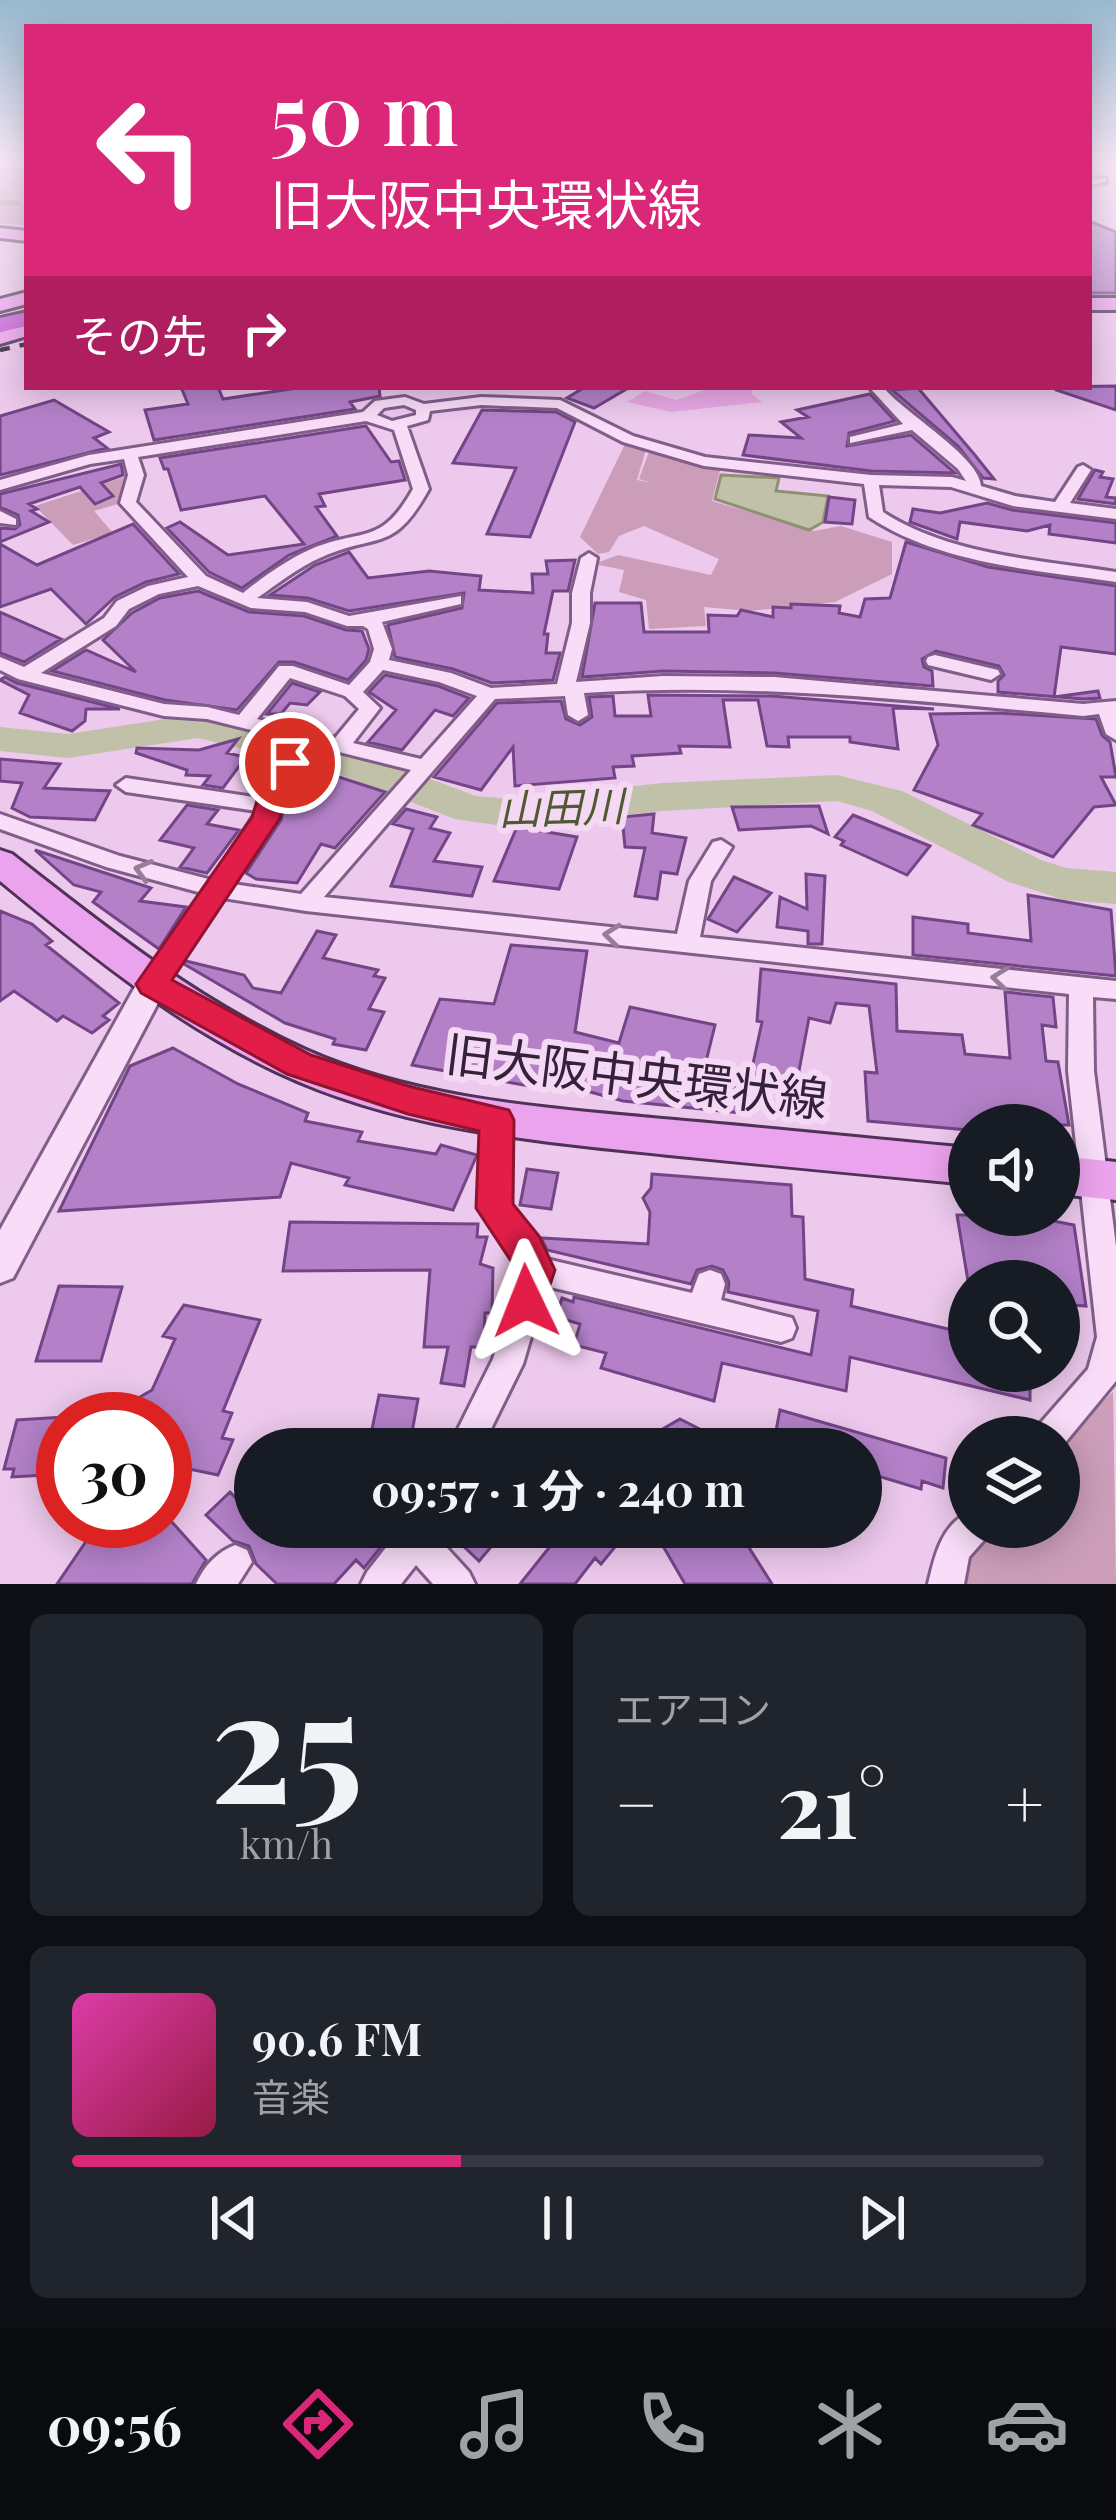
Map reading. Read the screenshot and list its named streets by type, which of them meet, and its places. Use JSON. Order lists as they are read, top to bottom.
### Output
{
  "streets": {
    "main road": ["旧大阪中央環状線"]
  },
  "water": ["山田川"],
  "page": {
    "turn": ["50 m", "旧大阪中央環状線"],
    "then": "その先",
    "limit": "30",
    "trip": "09:57 · 1 分 · 240 m",
    "tile": [
      ["25", "km/h"],
      "エアコン"
    ],
    "heat": ["−", "21°", "+"],
    "song": ["90.6 FM", "音楽"],
    "tabs": "09:56"
  }
}
